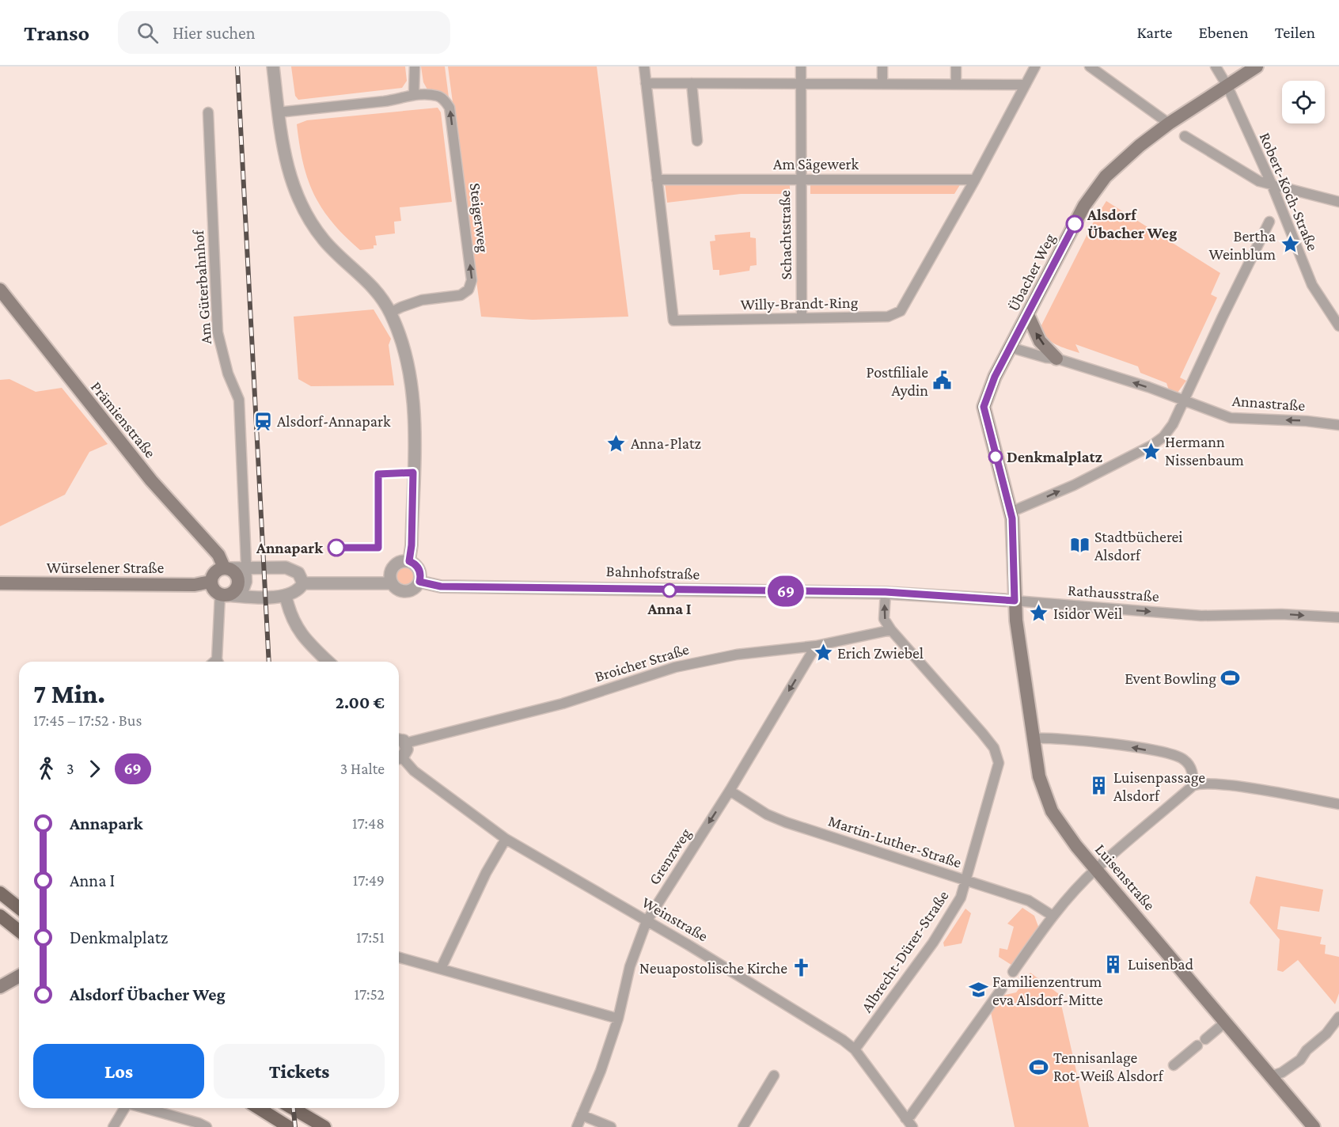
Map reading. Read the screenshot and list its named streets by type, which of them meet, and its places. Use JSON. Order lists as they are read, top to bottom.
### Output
{
  "streets": {
    "main road": [
      "Übacher Weg",
      "Prämienstraße",
      "Würselener Straße",
      "Luisenstraße"
    ],
    "street": [
      "Am Sägewerk",
      "Robert-Koch-Straße",
      "Steigerweg",
      "Schachtstraße",
      "Am Güterbahnhof",
      "Willy-Brandt-Ring",
      "Annastraße",
      "Bahnhofstraße",
      "Rathausstraße",
      "Broicher Straße",
      "Martin-Luther-Straße",
      "Grenzweg",
      "Weinstraße",
      "Albrecht-Dürer-Straße"
    ]
  },
  "crossings": [
    ["Am Sägewerk", "Schachtstraße"],
    ["Am Sägewerk", "Willy-Brandt-Ring"],
    ["Robert-Koch-Straße", "Übacher Weg"],
    ["Schachtstraße", "Willy-Brandt-Ring"],
    ["Übacher Weg", "Annastraße"],
    ["Am Güterbahnhof", "Prämienstraße"],
    ["Am Güterbahnhof", "Würselener Straße"],
    ["Prämienstraße", "Würselener Straße"],
    ["Bahnhofstraße", "Rathausstraße"],
    ["Rathausstraße", "Luisenstraße"],
    ["Broicher Straße", "Grenzweg"],
    ["Broicher Straße", "Albrecht-Dürer-Straße"],
    ["Martin-Luther-Straße", "Grenzweg"],
    ["Martin-Luther-Straße", "Albrecht-Dürer-Straße"],
    ["Grenzweg", "Weinstraße"],
    ["Weinstraße", "Albrecht-Dürer-Straße"]
  ],
  "one_way": ["Annastraße", "Rathausstraße", "Grenzweg"],
  "places": {
    "other": [
      "Alsdorf Übacher Weg",
      "Denkmalplatz",
      "Annapark",
      "Anna I"
    ],
    "place": [
      "Bertha Weinblum",
      "Anna-Platz",
      "Hermann Nissenbaum",
      "Isidor Weil",
      "Erich Zwiebel"
    ],
    "public building": ["Postfiliale Aydin"],
    "station": ["Alsdorf-Annapark"],
    "library": ["Stadtbücherei Alsdorf"],
    "sports": ["Event Bowling", "Tennisanlage Rot-Weiß Alsdorf"],
    "building": ["Luisenpassage Alsdorf", "Luisenbad"],
    "church": ["Neuapostolische Kirche"],
    "school or university": ["Familienzentrum eva Alsdorf-Mitte"]
  },
  "lines": ["bus line 69"],
  "page": {
    "header": "Transo",
    "search": "Hier suchen",
    "nav": ["Karte", "Ebenen", "Teilen"],
    "on_map": "69",
    "heading": ["7 Min.", "17:45 – 17:52 · Bus", "2.00 €"],
    "legs": ["3", "69", "3 Halte"],
    "list": [
      {
        "name": "Annapark",
        "value": "17:48"
      },
      {
        "name": "Anna I",
        "value": "17:49"
      },
      {
        "name": "Denkmalplatz",
        "value": "17:51"
      },
      {
        "name": "Alsdorf Übacher Weg",
        "value": "17:52"
      }
    ],
    "buttons": ["Los", "Tickets"]
  }
}
